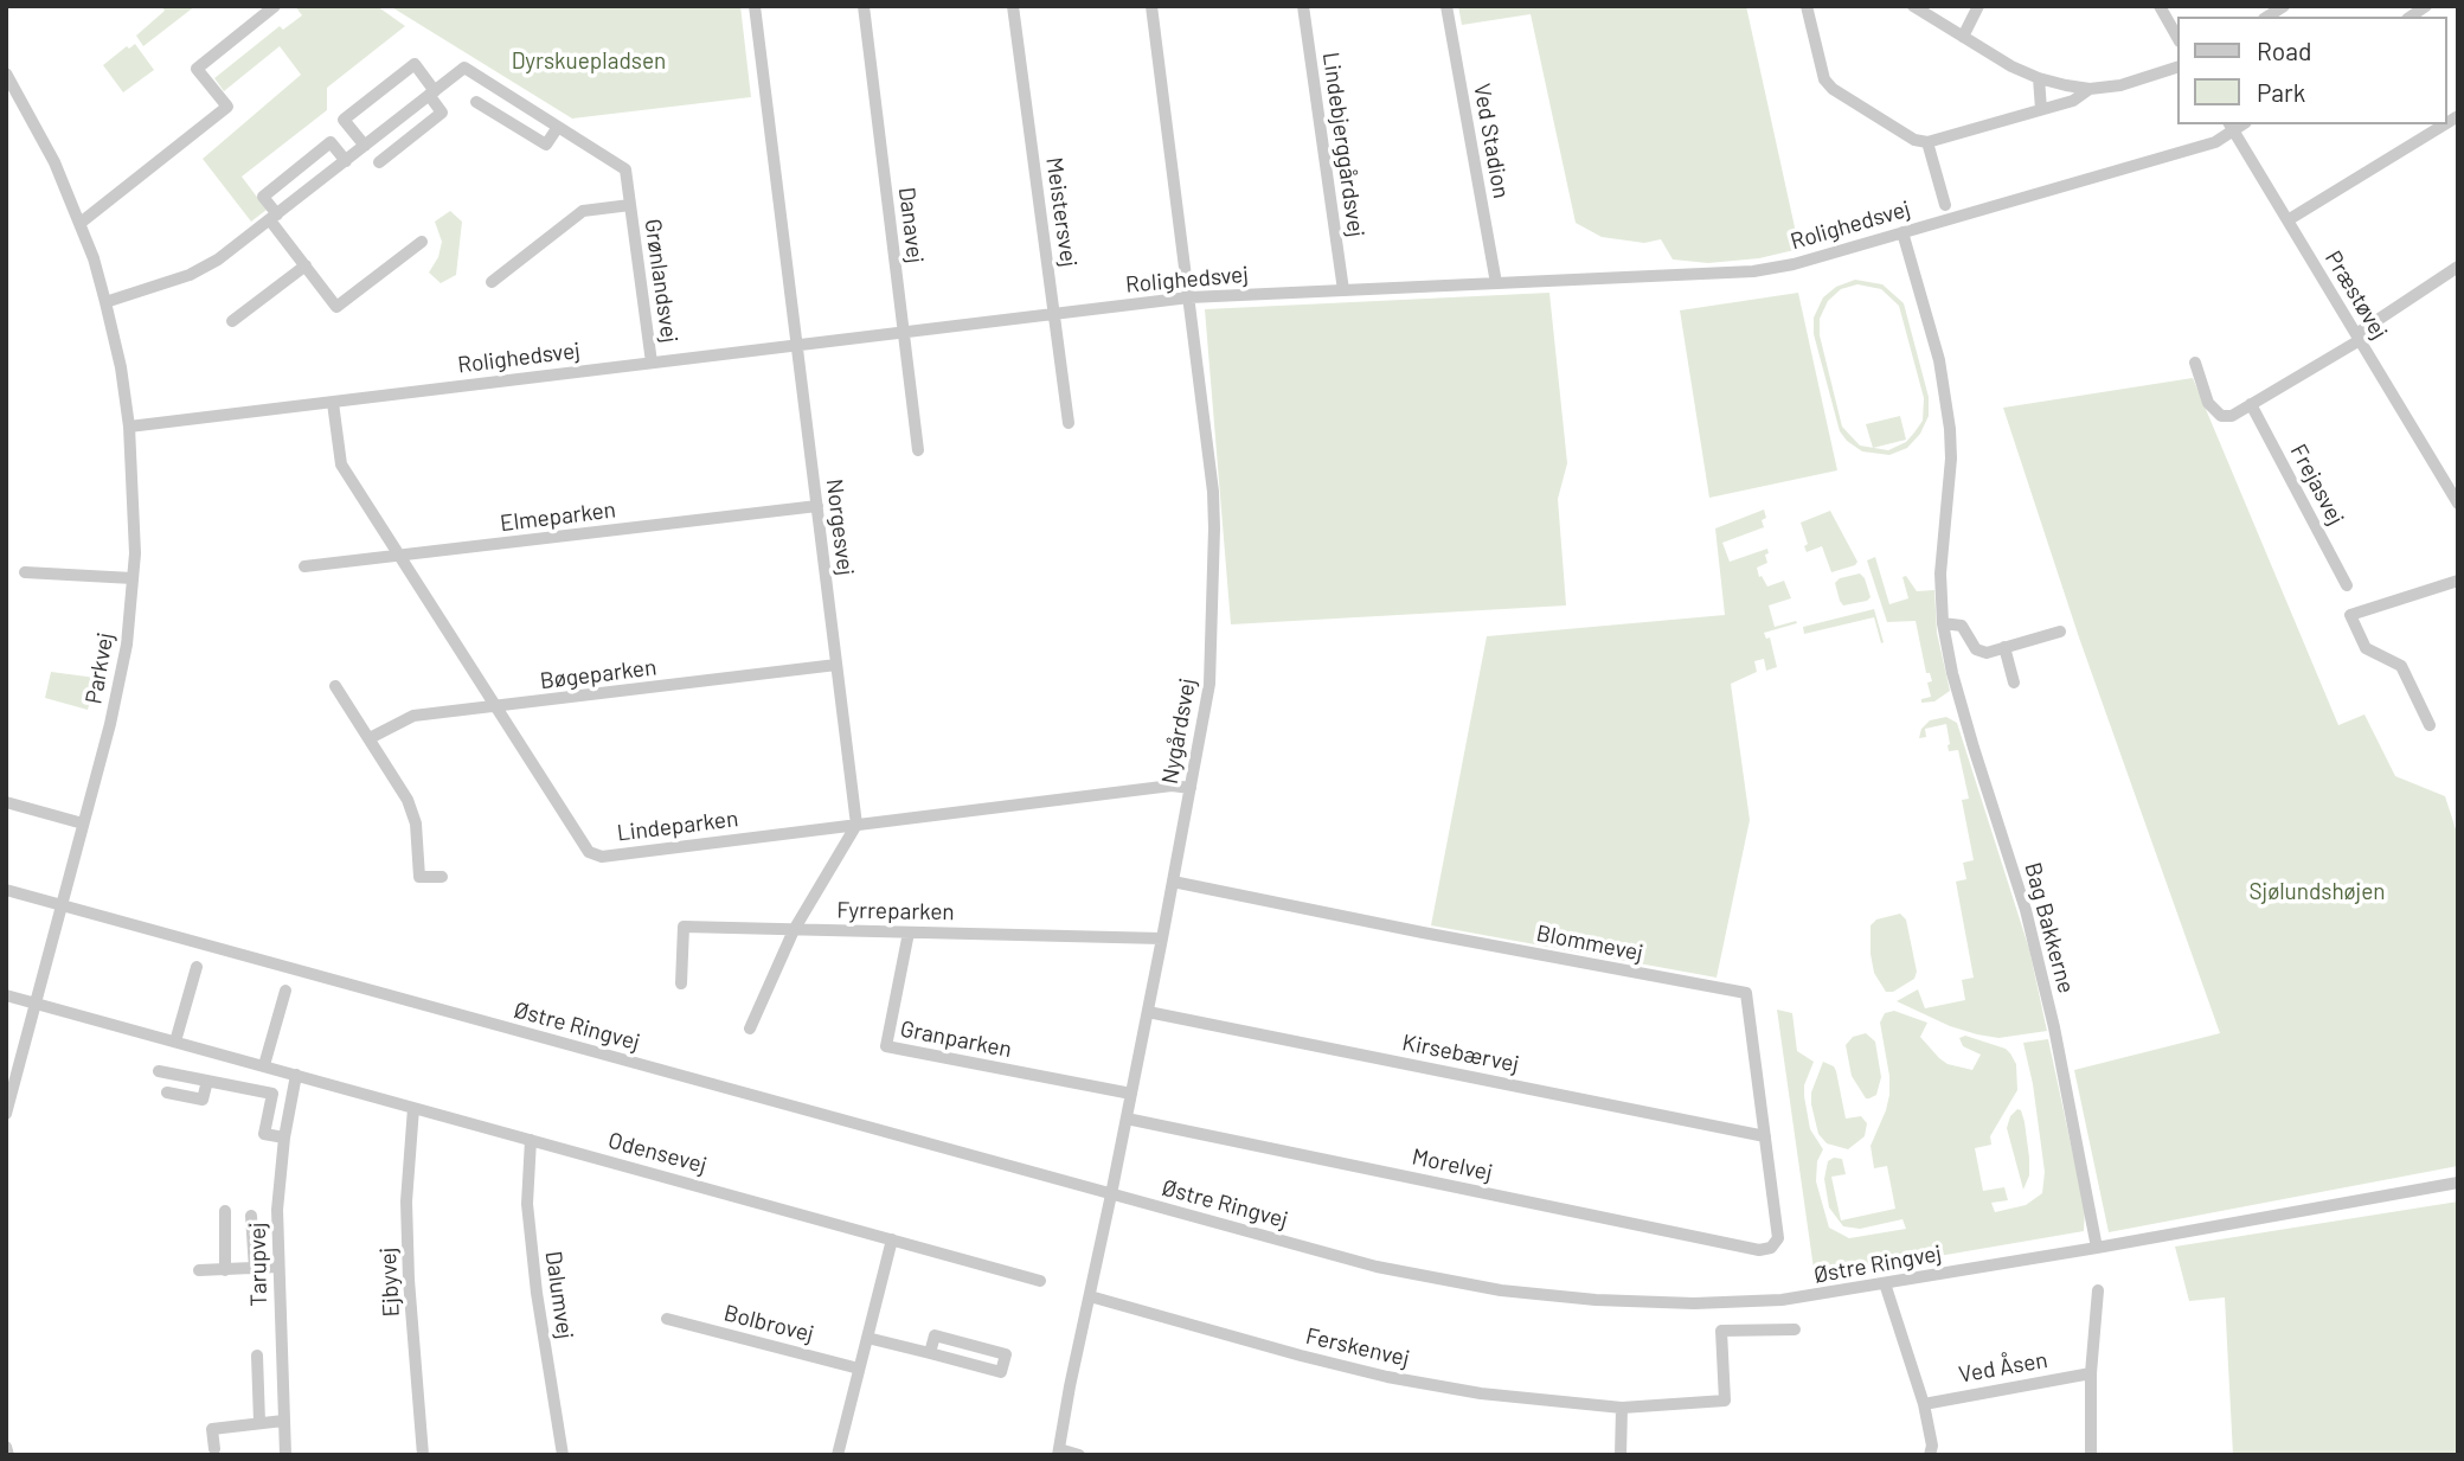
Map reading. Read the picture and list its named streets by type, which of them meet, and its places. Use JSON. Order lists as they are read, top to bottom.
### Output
{
  "streets": {
    "street": [
      "Ved Stadion",
      "Lindebjerggårdsvej",
      "Meistersvej",
      "Danavej",
      "Rolighedsvej",
      "Grønlandsvej",
      "Præstøvej",
      "Frejasvej",
      "Elmeparken",
      "Norgesvej",
      "Parkvej",
      "Bøgeparken",
      "Nygårdsvej",
      "Lindeparken",
      "Fyrreparken",
      "Bag Bakkerne",
      "Blommevej",
      "Østre Ringvej",
      "Granparken",
      "Kirsebærvej",
      "Odensevej",
      "Morelvej",
      "Tarupvej",
      "Ejbyvej",
      "Dalumvej",
      "Bolbrovej",
      "Ferskenvej",
      "Ved Åsen"
    ]
  },
  "crossings": [
    ["Ved Stadion", "Rolighedsvej"],
    ["Lindebjerggårdsvej", "Rolighedsvej"],
    ["Meistersvej", "Rolighedsvej"],
    ["Danavej", "Rolighedsvej"],
    ["Rolighedsvej", "Grønlandsvej"],
    ["Rolighedsvej", "Præstøvej"],
    ["Rolighedsvej", "Norgesvej"],
    ["Rolighedsvej", "Parkvej"],
    ["Rolighedsvej", "Nygårdsvej"],
    ["Rolighedsvej", "Lindeparken"],
    ["Rolighedsvej", "Bag Bakkerne"],
    ["Grønlandsvej", "Parkvej"],
    ["Elmeparken", "Norgesvej"],
    ["Elmeparken", "Lindeparken"],
    ["Norgesvej", "Bøgeparken"],
    ["Norgesvej", "Lindeparken"],
    ["Parkvej", "Østre Ringvej"],
    ["Parkvej", "Odensevej"],
    ["Bøgeparken", "Lindeparken"],
    ["Nygårdsvej", "Lindeparken"],
    ["Nygårdsvej", "Fyrreparken"],
    ["Nygårdsvej", "Blommevej"],
    ["Nygårdsvej", "Østre Ringvej"],
    ["Nygårdsvej", "Granparken"],
    ["Nygårdsvej", "Kirsebærvej"],
    ["Nygårdsvej", "Morelvej"],
    ["Nygårdsvej", "Ferskenvej"],
    ["Fyrreparken", "Granparken"],
    ["Bag Bakkerne", "Østre Ringvej"],
    ["Blommevej", "Kirsebærvej"],
    ["Blommevej", "Morelvej"],
    ["Odensevej", "Tarupvej"],
    ["Odensevej", "Ejbyvej"],
    ["Odensevej", "Dalumvej"]
  ],
  "parks": ["Dyrskuepladsen", "Sjølundshøjen"],
  "legend": ["Road", "Park"]
}
